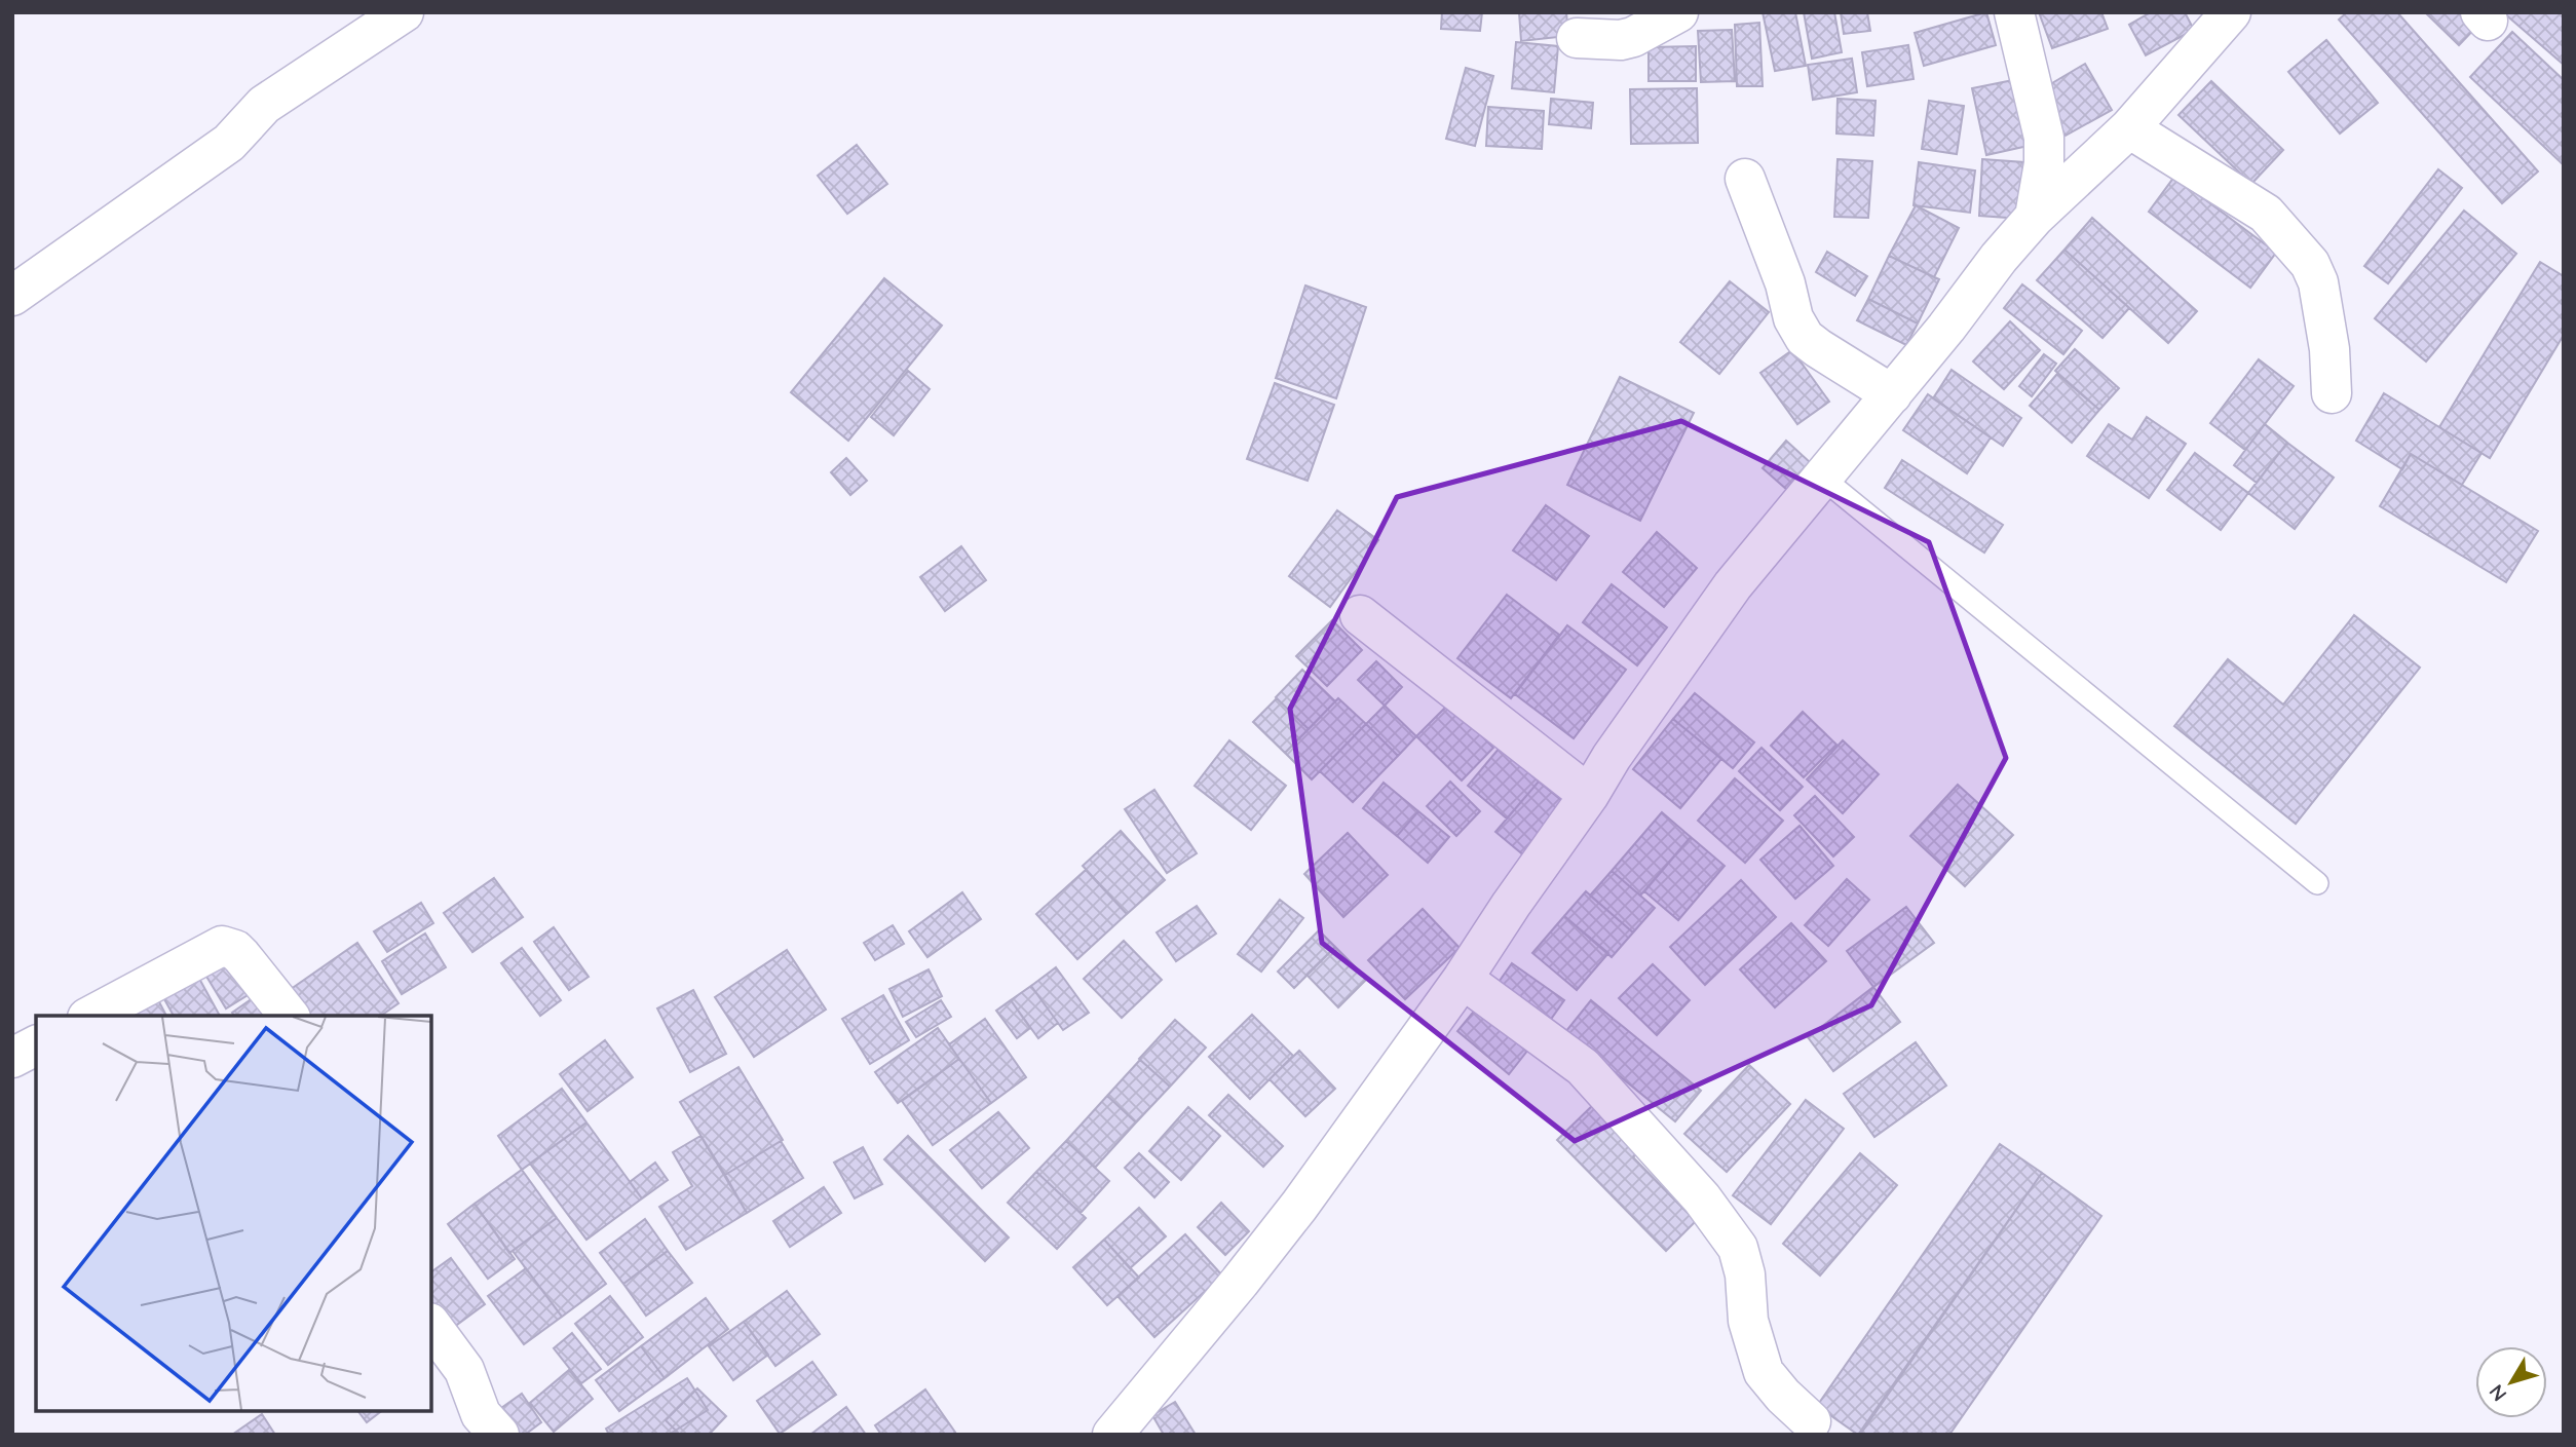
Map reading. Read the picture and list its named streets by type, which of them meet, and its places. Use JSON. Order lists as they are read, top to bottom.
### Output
{
  "north": "bottom left"
}
